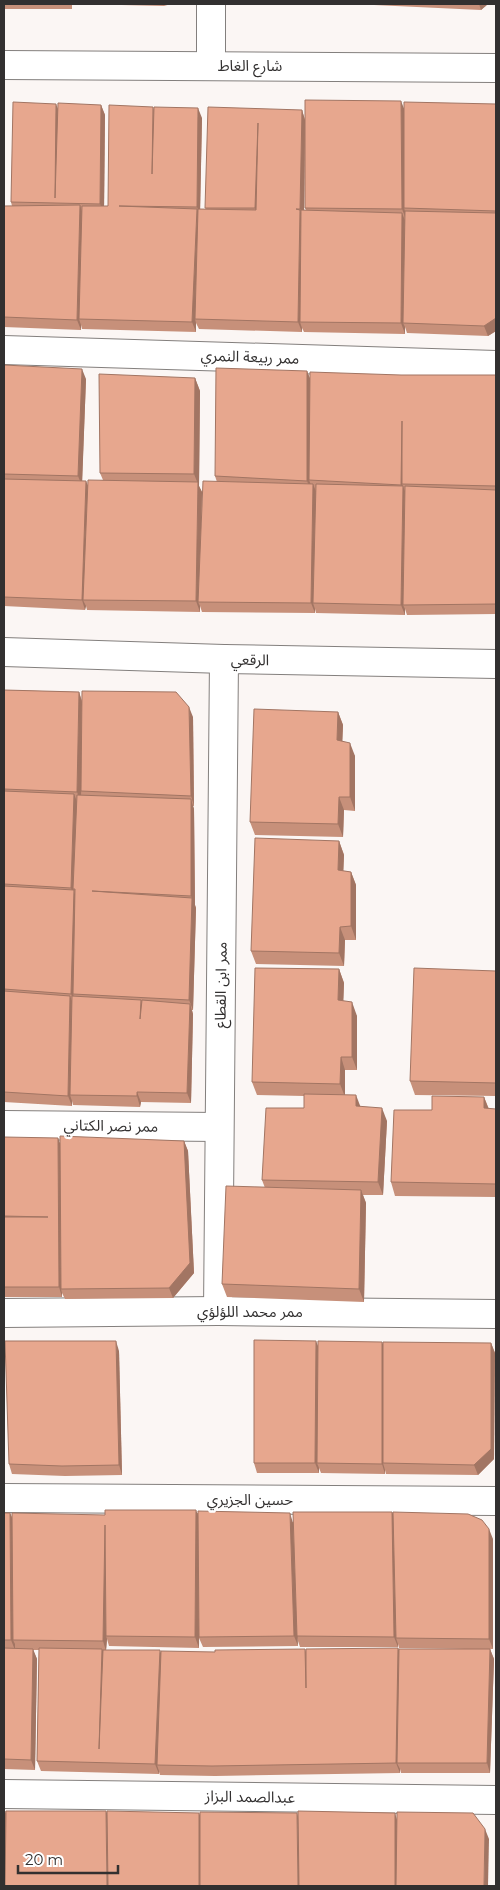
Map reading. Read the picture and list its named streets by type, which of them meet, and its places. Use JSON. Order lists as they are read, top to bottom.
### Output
{
  "streets": {
    "street": [
      "شارع الغاط",
      "ممر ربيعة النمري",
      "الرقعي",
      "ممر ابن القطاع",
      "ممر نصر الكتاني",
      "ممر محمد اللؤلؤي",
      "حسين الجزيري",
      "عبدالصمد البزاز"
    ]
  },
  "crossings": [
    ["الرقعي", "ممر ابن القطاع"],
    ["ممر ابن القطاع", "ممر نصر الكتاني"],
    ["ممر ابن القطاع", "ممر محمد اللؤلؤي"]
  ],
  "scale_bar": "20 m"
}
